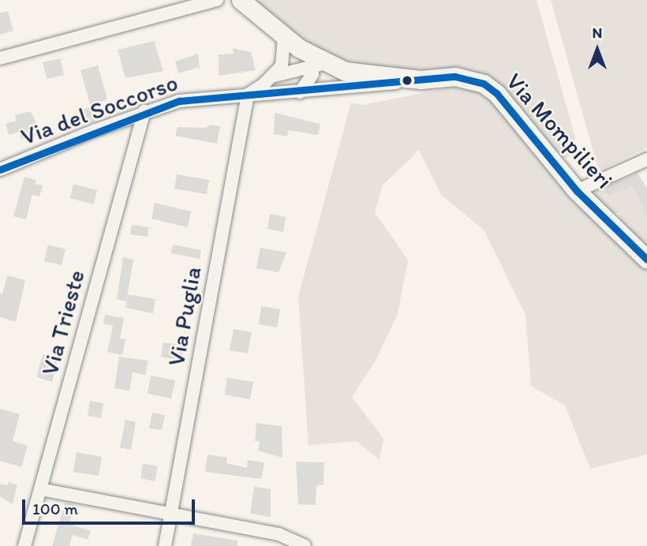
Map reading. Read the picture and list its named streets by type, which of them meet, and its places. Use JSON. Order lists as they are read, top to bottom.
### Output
{
  "streets": {
    "street": [
      "Via del Soccorso",
      "Via Mompilieri",
      "Via Puglia",
      "Via Trieste"
    ]
  },
  "crossings": [
    ["Via del Soccorso", "Via Mompilieri"],
    ["Via del Soccorso", "Via Puglia"],
    ["Via del Soccorso", "Via Trieste"]
  ],
  "scale_bar": "100 m",
  "north": "top"
}
